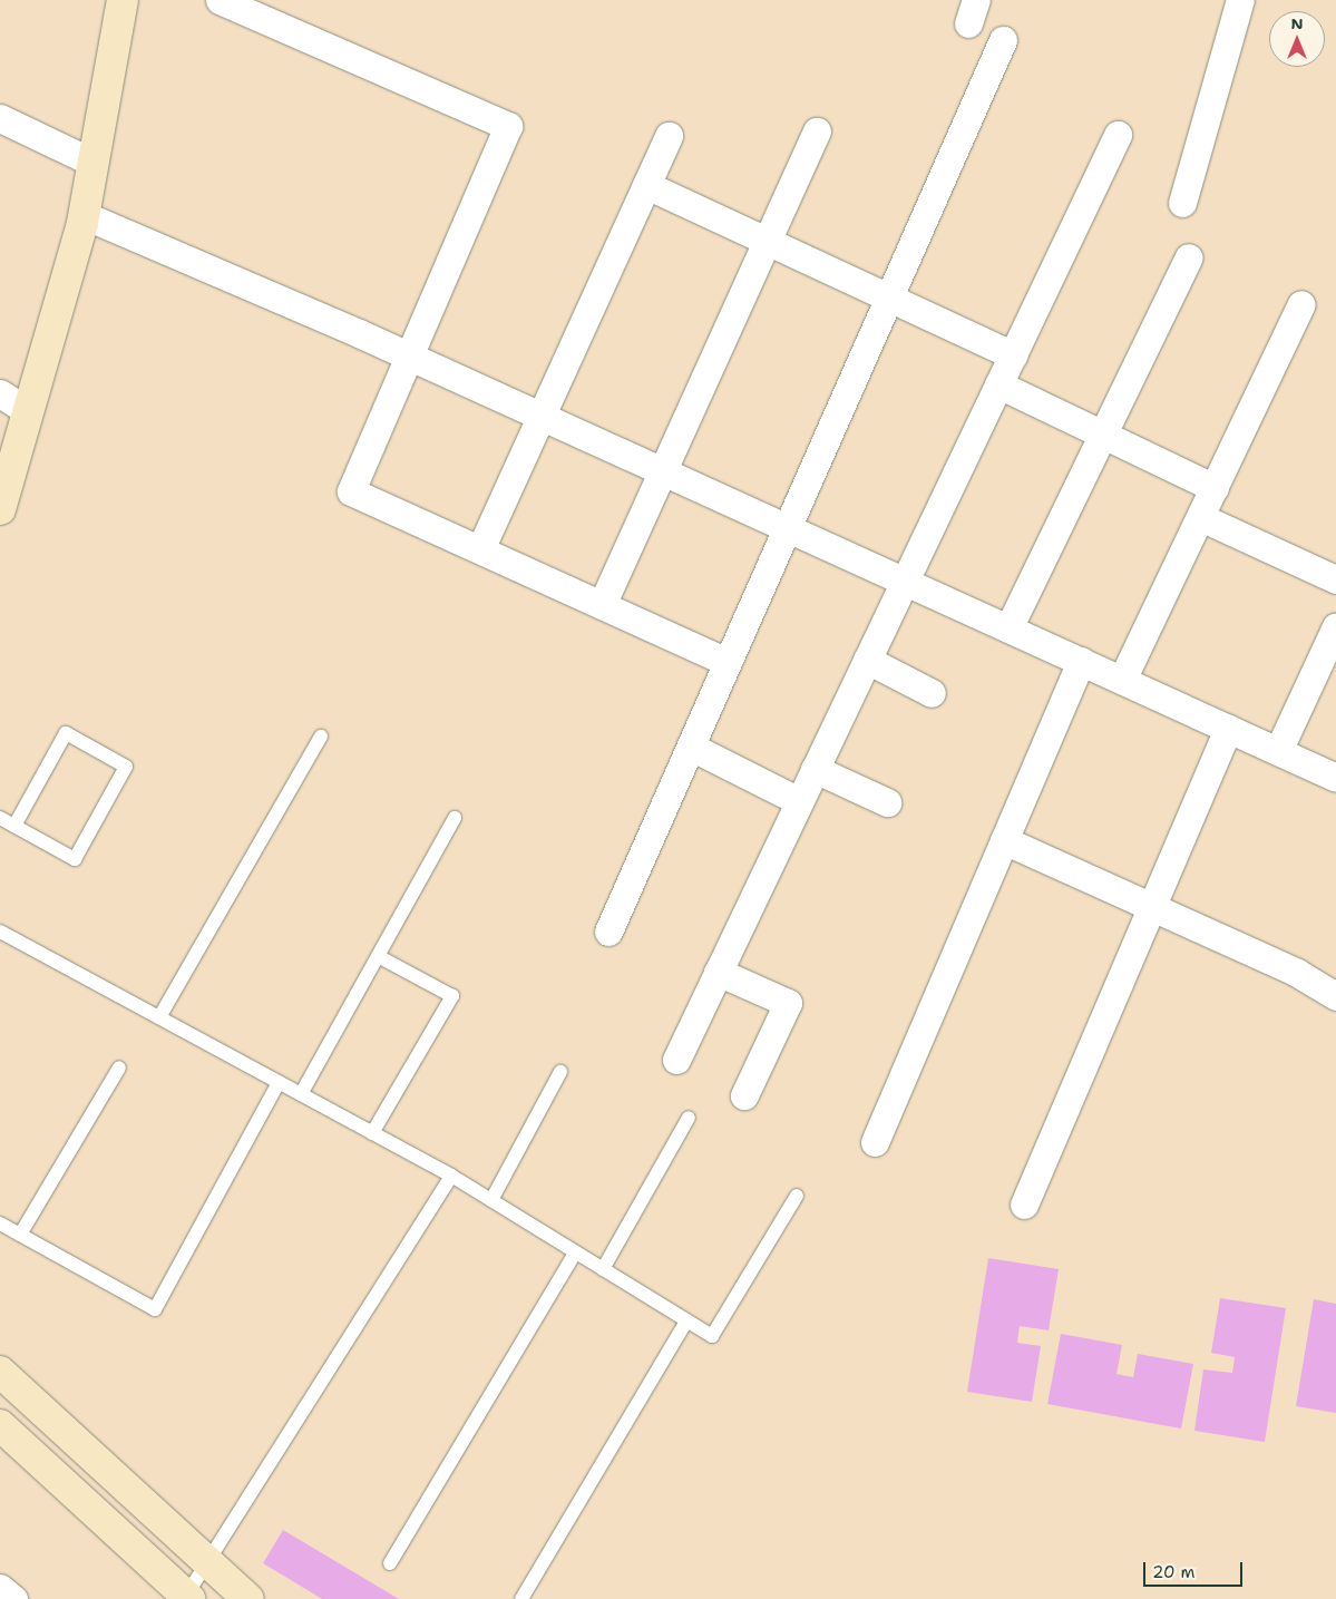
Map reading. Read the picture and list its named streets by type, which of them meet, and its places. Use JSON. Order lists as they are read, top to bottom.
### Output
{
  "scale_bar": "20 m",
  "north": "top"
}
